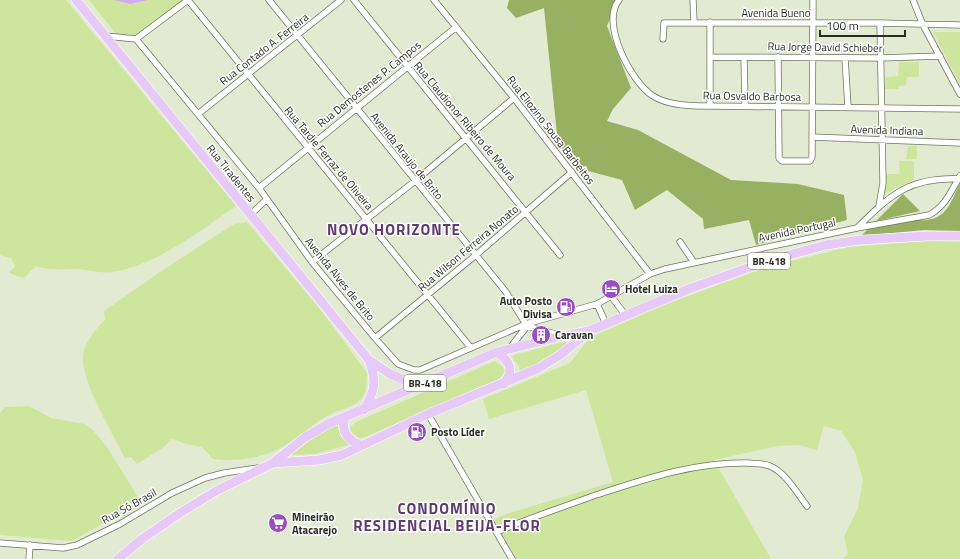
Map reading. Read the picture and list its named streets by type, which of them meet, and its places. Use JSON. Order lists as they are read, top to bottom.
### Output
{
  "streets": {
    "main road": ["Rua Tiradentes", "BR-418"],
    "street": [
      "Avenida Bueno",
      "Rua Jorge David Schieber",
      "Rua Contado A. Ferreira",
      "Rua Demostenes P. Campos",
      "Rua Osvaldo Barbosa",
      "Rua Claudionor Ribeiro de Moura",
      "Rua Eliozino Sousa Barbeitos",
      "Avenida Indiana",
      "Avenida Araujo de Brito",
      "Rua Tardie Ferraz de Oliveira",
      "Avenida Portugal",
      "Rua Wilson Ferreira Nonato",
      "Avenida Alves de Brito",
      "Rua Só Brasil"
    ]
  },
  "crossings": [
    ["Rua Contado A. Ferreira", "Avenida Araujo de Brito"],
    ["Rua Contado A. Ferreira", "Rua Tardie Ferraz de Oliveira"],
    ["Rua Contado A. Ferreira", "Avenida Alves de Brito"],
    ["Rua Demostenes P. Campos", "Rua Claudionor Ribeiro de Moura"],
    ["Rua Demostenes P. Campos", "Rua Eliozino Sousa Barbeitos"],
    ["Rua Demostenes P. Campos", "Avenida Araujo de Brito"],
    ["Rua Demostenes P. Campos", "Rua Tardie Ferraz de Oliveira"],
    ["Rua Demostenes P. Campos", "Avenida Alves de Brito"],
    ["Rua Claudionor Ribeiro de Moura", "Rua Wilson Ferreira Nonato"],
    ["Rua Eliozino Sousa Barbeitos", "Avenida Portugal"],
    ["Rua Eliozino Sousa Barbeitos", "Rua Wilson Ferreira Nonato"],
    ["Rua Eliozino Sousa Barbeitos", "Avenida Alves de Brito"],
    ["Avenida Araujo de Brito", "Rua Wilson Ferreira Nonato"],
    ["Avenida Araujo de Brito", "Avenida Alves de Brito"],
    ["Rua Tardie Ferraz de Oliveira", "Rua Wilson Ferreira Nonato"],
    ["Rua Tardie Ferraz de Oliveira", "Avenida Alves de Brito"],
    ["Rua Tiradentes", "BR-418"],
    ["Avenida Portugal", "Avenida Alves de Brito"],
    ["Rua Wilson Ferreira Nonato", "Avenida Alves de Brito"],
    ["BR-418", "Rua Só Brasil"]
  ],
  "districts": ["NOVO HORIZONTE", "CONDOMÍNIO RESIDENCIAL BEIJA-FLOR"],
  "places": {
    "hotel": ["Hotel Luiza"],
    "fuel station": ["Auto Posto Divisa", "Posto Líder"],
    "building": ["Caravan"],
    "supermarket": ["Mineirão Atacarejo"]
  },
  "scale_bar": "100 m"
}
